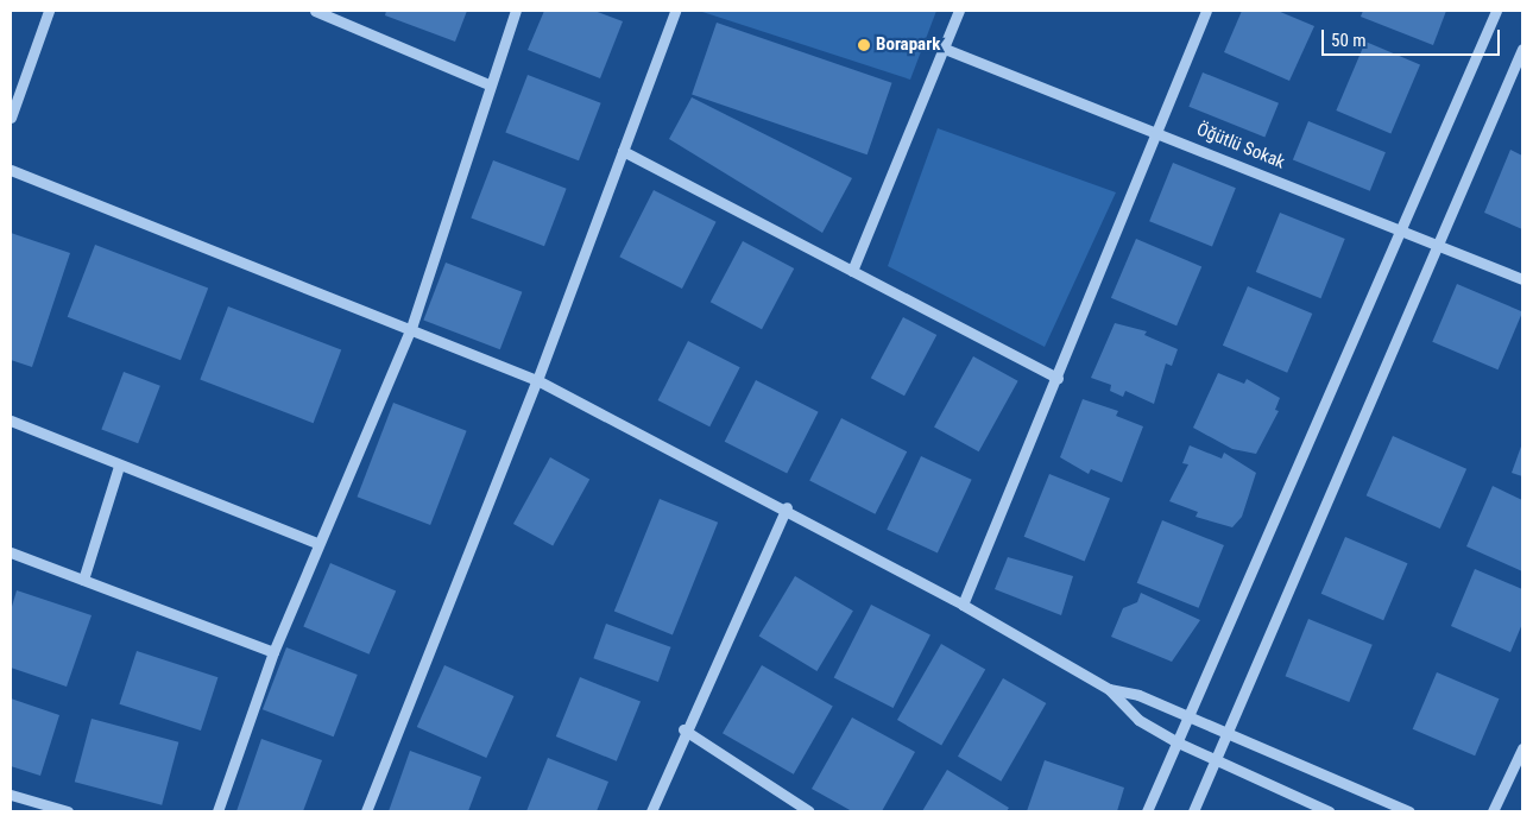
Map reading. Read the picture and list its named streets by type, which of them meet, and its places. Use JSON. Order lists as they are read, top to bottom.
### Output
{
  "streets": {
    "street": ["Öğütlü Sokak"]
  },
  "places": ["Borapark"],
  "scale_bar": "50 m"
}
